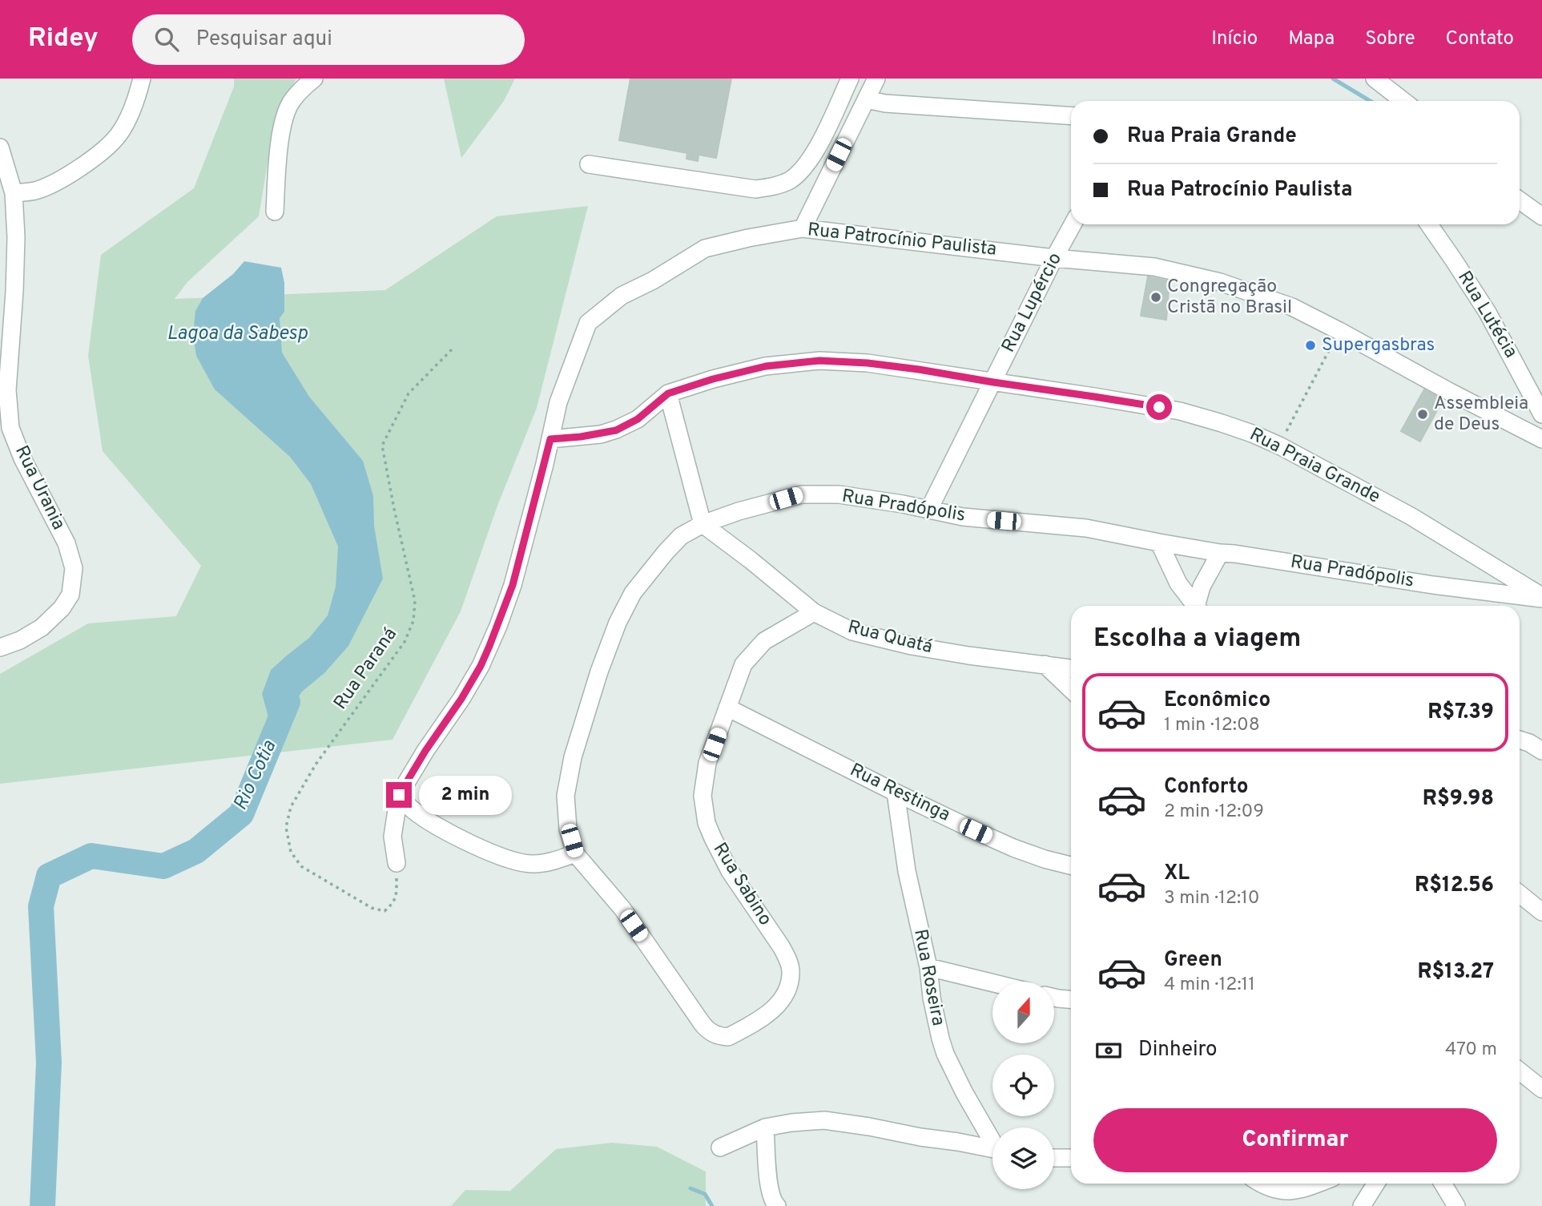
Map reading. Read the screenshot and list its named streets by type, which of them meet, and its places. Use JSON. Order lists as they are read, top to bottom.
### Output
{
  "streets": {
    "street": [
      "Rua Patrocínio Paulista",
      "Rua Lupércio",
      "Rua Lutécia",
      "Rua Praia Grande",
      "Rua Urania",
      "Rua Pradópolis",
      "Rua Quatá",
      "Rua Restinga",
      "Rua Sabino",
      "Rua Roseira"
    ],
    "path": ["Rua Paraná"]
  },
  "crossings": [
    ["Rua Patrocínio Paulista", "Rua Lupércio"],
    ["Rua Patrocínio Paulista", "Rua Praia Grande"],
    ["Rua Lupércio", "Rua Praia Grande"],
    ["Rua Lupércio", "Rua Pradópolis"],
    ["Rua Praia Grande", "Rua Pradópolis"],
    ["Rua Pradópolis", "Rua Quatá"],
    ["Rua Pradópolis", "Rua Sabino"],
    ["Rua Quatá", "Rua Sabino"],
    ["Rua Restinga", "Rua Sabino"],
    ["Rua Restinga", "Rua Roseira"]
  ],
  "water": ["Lagoa da Sabesp", "Rio Cotia"],
  "places": ["Congregação Cristã no Brasil", "Supergasbras", "Assembleia de Deus"],
  "north": "top",
  "page": {
    "header": "Ridey",
    "search": "Pesquisar aqui",
    "nav": [
      "Início",
      "Mapa",
      "Sobre",
      "Contato"
    ],
    "banner": ["Rua Praia Grande", "Rua Patrocínio Paulista"],
    "heading": "Escolha a viagem",
    "list": [
      {
        "name": "Econômico",
        "note": "1 min · 12:08",
        "value": "R$7.39"
      },
      {
        "name": "Conforto",
        "note": "2 min · 12:09",
        "value": "R$9.98"
      },
      {
        "name": "XL",
        "note": "3 min · 12:10",
        "value": "R$12.56"
      },
      {
        "name": "Green",
        "note": "4 min · 12:11",
        "value": "R$13.27"
      }
    ],
    "bubble": "2 min",
    "pay": ["Dinheiro", "470 m"],
    "buttons": "Confirmar"
  }
}
